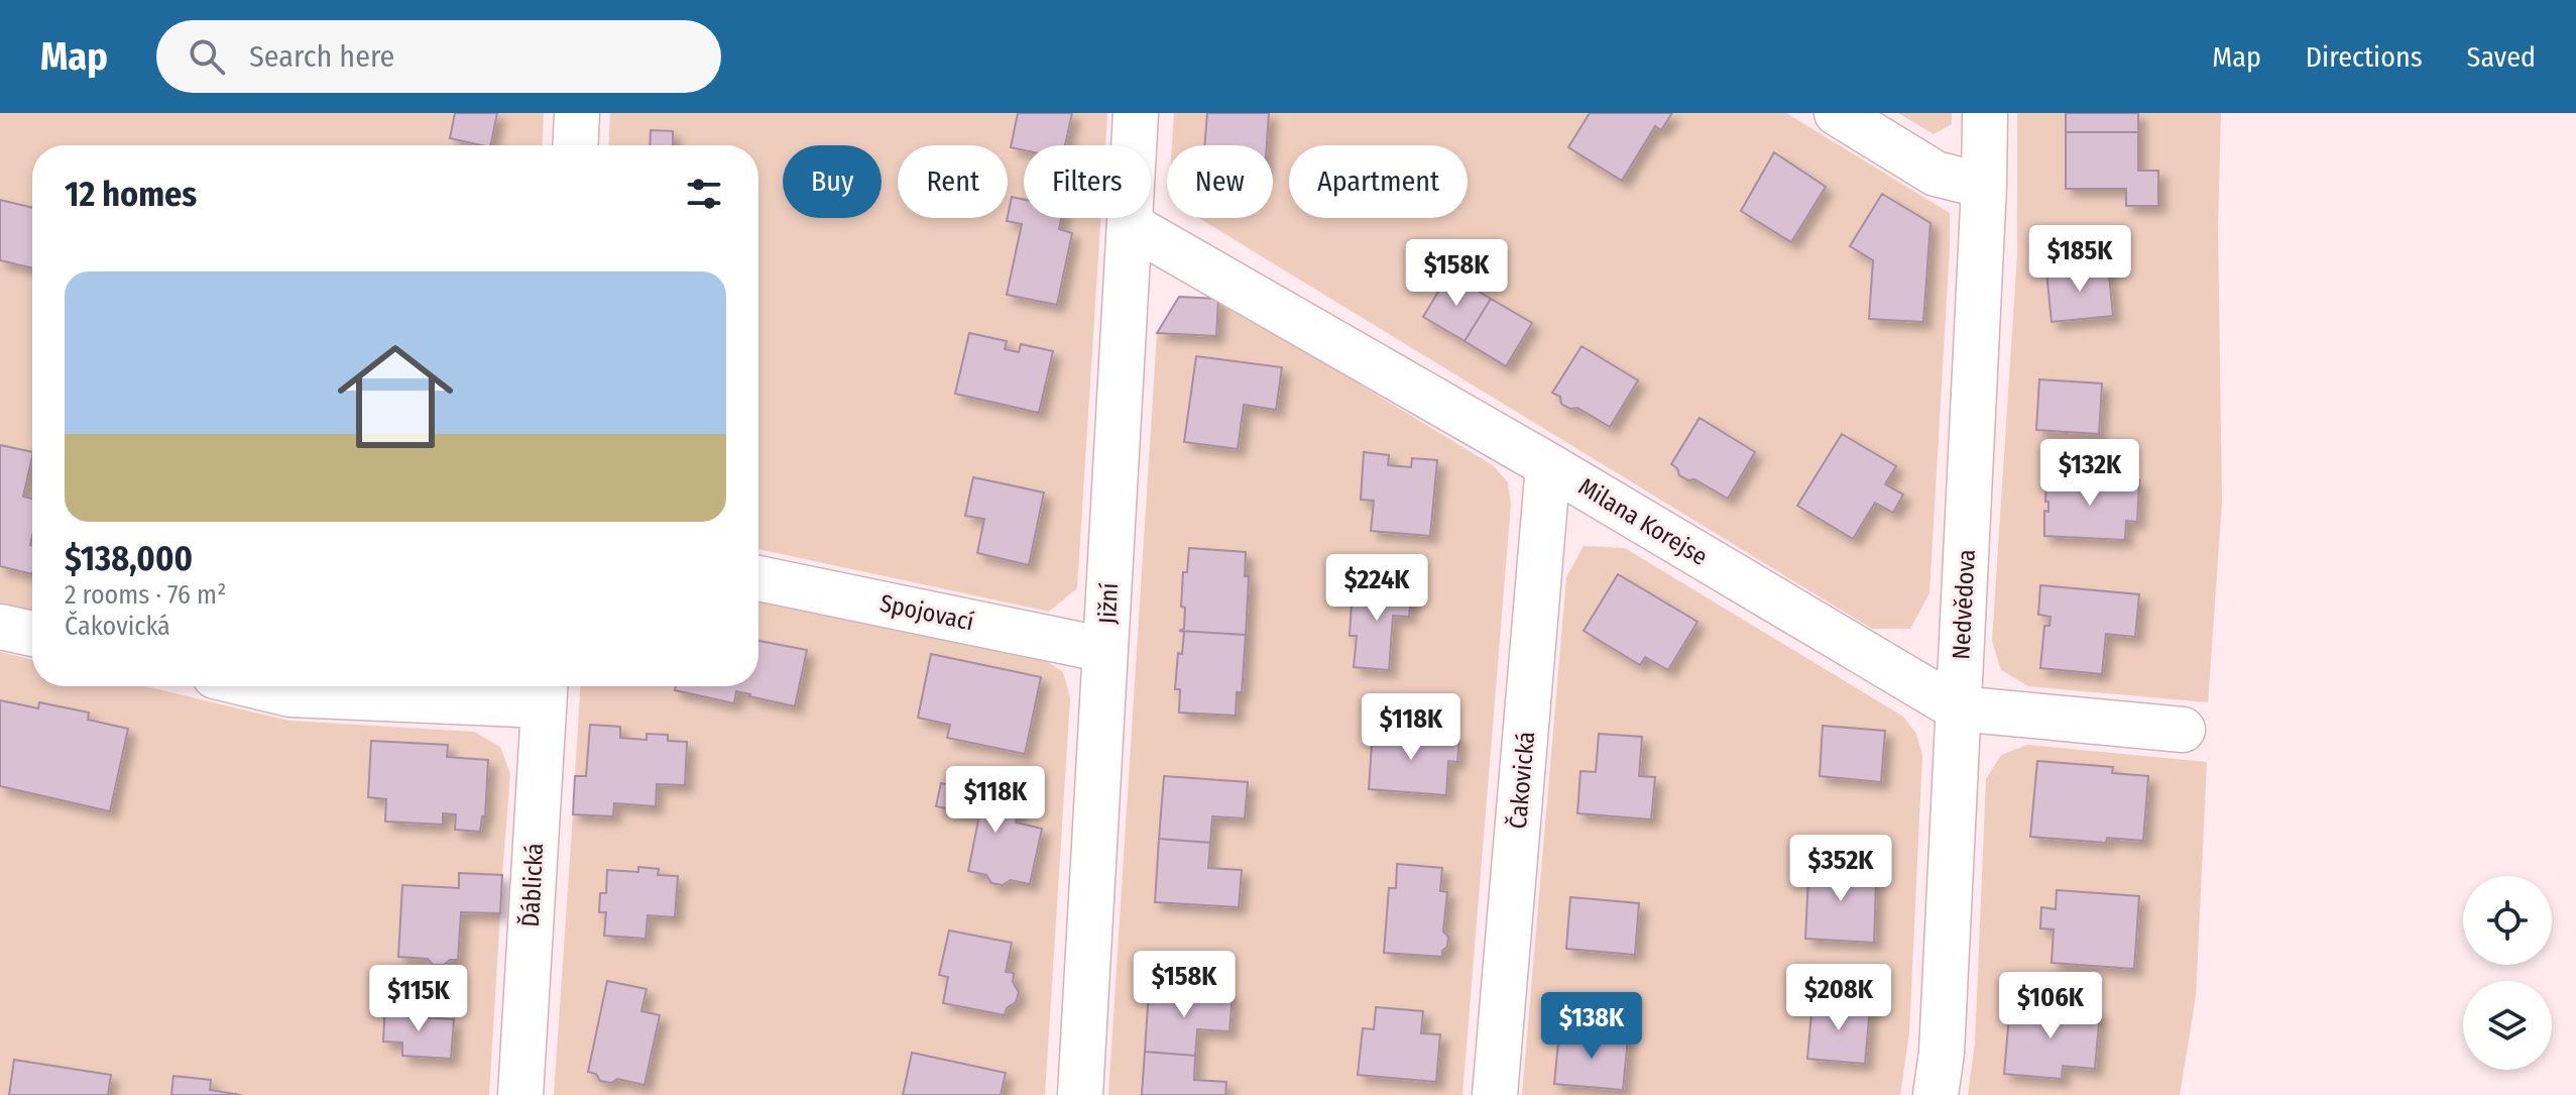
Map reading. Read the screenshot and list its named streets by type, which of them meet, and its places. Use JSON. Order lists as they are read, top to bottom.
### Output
{
  "streets": {
    "street": [
      "Milana Korejse",
      "Jižní",
      "Nedvědova",
      "Spojovací",
      "Čakovická",
      "Ďáblická"
    ]
  },
  "crossings": [
    ["Milana Korejse", "Jižní"],
    ["Milana Korejse", "Nedvědova"],
    ["Milana Korejse", "Čakovická"],
    ["Jižní", "Spojovací"]
  ],
  "page": {
    "header": "Map",
    "search": "Search here",
    "nav": ["Map", "Directions", "Saved"],
    "chip": [
      "Buy",
      "Rent",
      "Filters",
      "New",
      "Apartment"
    ],
    "heading": "12 homes",
    "price": [
      "$185K",
      "$158K",
      "$132K",
      "$224K",
      "$118K",
      "$118K",
      "$352K",
      "$158K",
      "$208K",
      "$115K",
      "$106K",
      "$138K"
    ],
    "list": [
      {
        "name": "$138,000",
        "note": "2 rooms · 76 m² · Čakovická"
      }
    ]
  }
}
